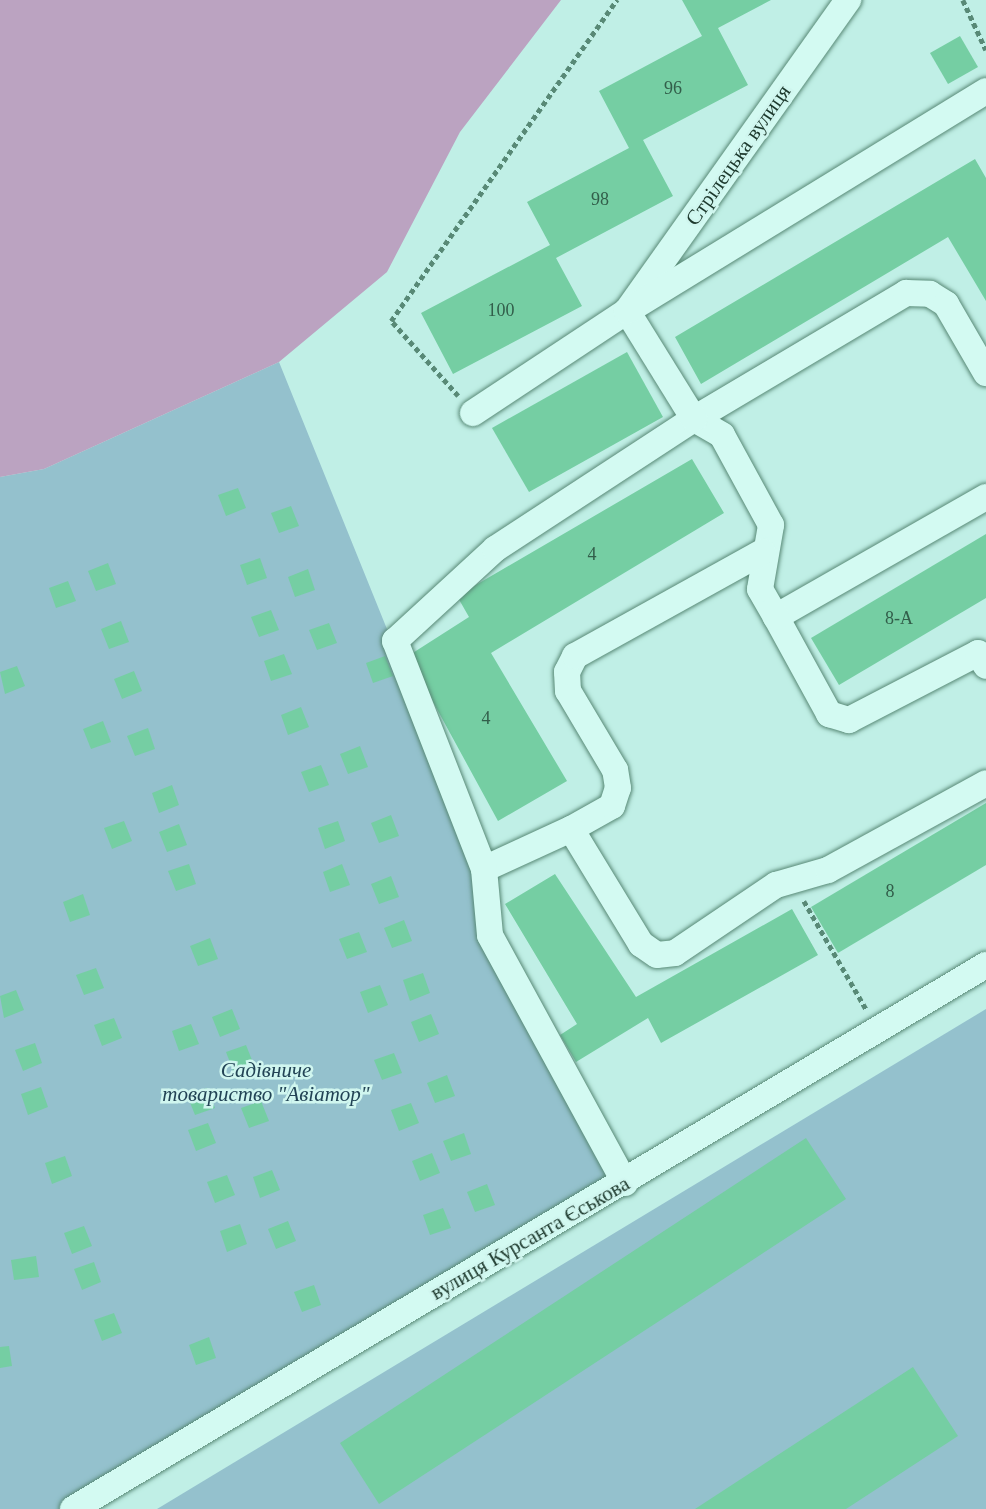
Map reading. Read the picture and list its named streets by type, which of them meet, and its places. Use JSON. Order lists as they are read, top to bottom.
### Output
{
  "streets": {
    "street": ["Стрілецька вулиця", "вулиця Курсанта Єськова"]
  },
  "parks": ["Садівниче товариство \"Авіатор\""],
  "house_numbers": [
    "96",
    "98",
    "100",
    "4",
    "8-А",
    "4",
    "8"
  ]
}
